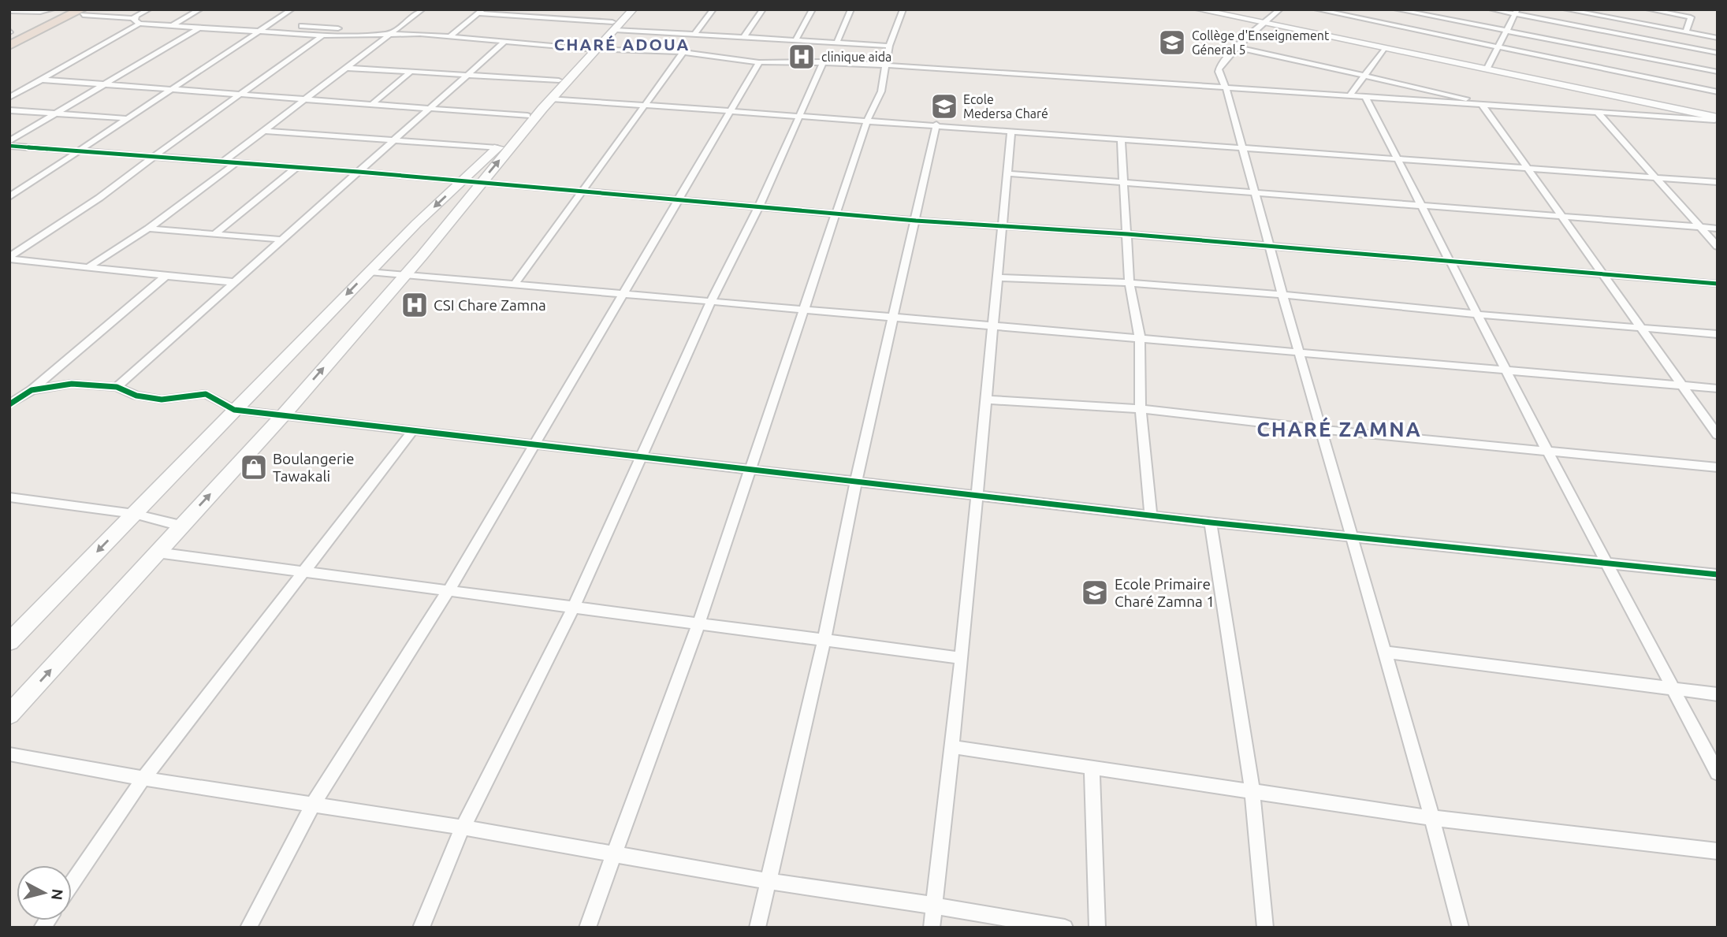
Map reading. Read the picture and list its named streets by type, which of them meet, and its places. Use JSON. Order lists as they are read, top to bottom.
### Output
{
  "districts": ["CHARÉ ADOUA", "CHARÉ ZAMNA"],
  "places": {
    "school or university": ["Collège d'Enseignement Géneral 5", "Ecole Medersa Charé", "Ecole Primaire Charé Zamna 1"],
    "hospital": ["clinique aida", "CSI Chare Zamna"],
    "shop": ["Boulangerie Tawakali"]
  },
  "north": "right"
}
